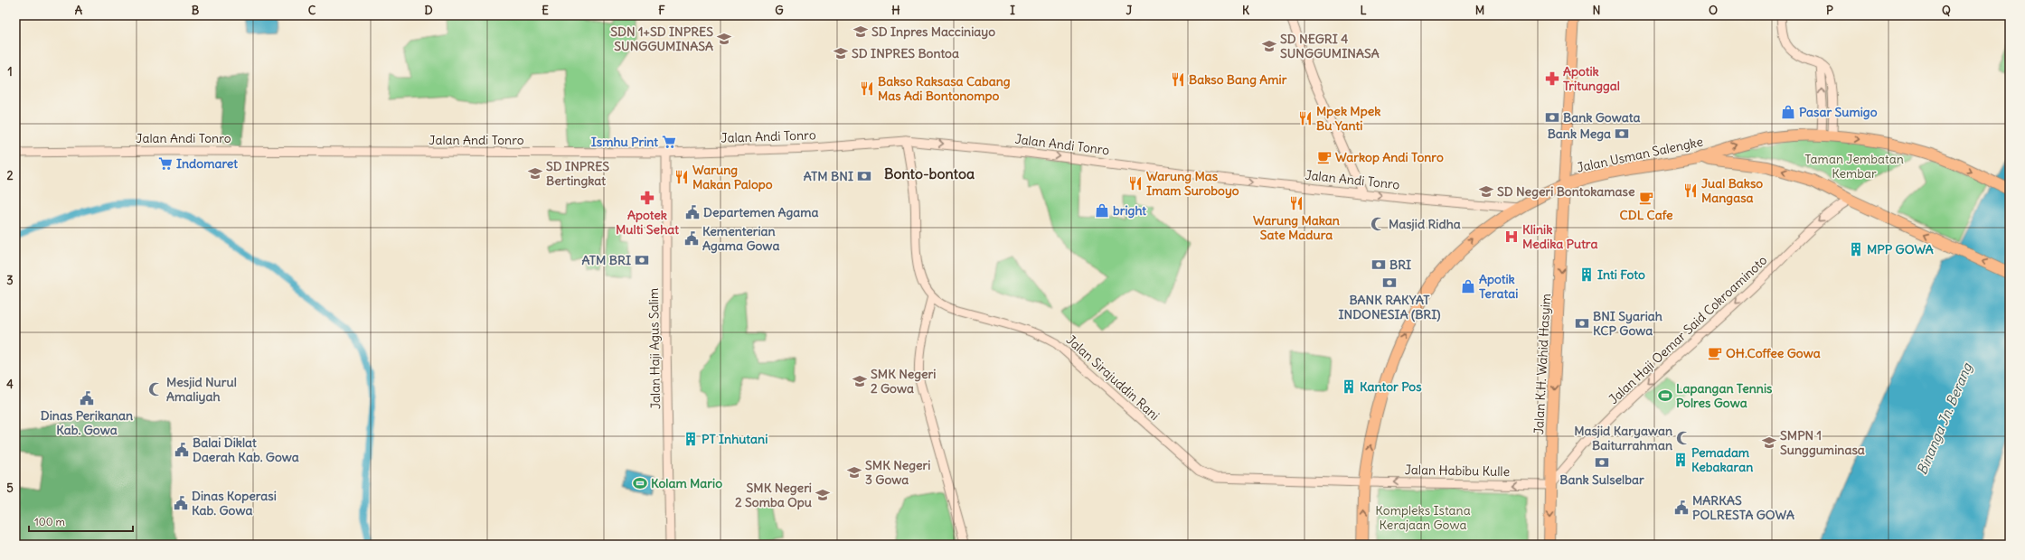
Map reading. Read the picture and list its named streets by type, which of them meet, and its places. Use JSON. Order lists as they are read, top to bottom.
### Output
{
  "streets": {
    "highway": ["Jalan Usman Salengke", "Jalan K.H. Wahid Hasyim"],
    "street": [
      "Jalan Andi Tonro",
      "Jalan Haji Oemar Said Cokroaminoto",
      "Jalan Haji Agus Salim",
      "Jalan Sirajuddin Rani",
      "Jalan Habibu Kulle"
    ]
  },
  "crossings": [
    ["Jalan Andi Tonro", "Jalan Usman Salengke"],
    ["Jalan Andi Tonro", "Jalan Haji Agus Salim"],
    ["Jalan Andi Tonro", "Jalan Sirajuddin Rani"],
    ["Jalan Usman Salengke", "Jalan K.H. Wahid Hasyim"],
    ["Jalan Usman Salengke", "Jalan Sirajuddin Rani"],
    ["Jalan Usman Salengke", "Jalan Habibu Kulle"],
    ["Jalan Haji Oemar Said Cokroaminoto", "Jalan K.H. Wahid Hasyim"],
    ["Jalan Haji Oemar Said Cokroaminoto", "Jalan Habibu Kulle"],
    ["Jalan K.H. Wahid Hasyim", "Jalan Habibu Kulle"],
    ["Jalan Sirajuddin Rani", "Jalan Habibu Kulle"]
  ],
  "one_way": [
    "Jalan Andi Tonro",
    "Jalan Haji Oemar Said Cokroaminoto",
    "Jalan K.H. Wahid Hasyim",
    "Jalan Habibu Kulle"
  ],
  "districts": ["Bonto-bontoa"],
  "water": ["Binanga Jn. Berang"],
  "parks": ["Taman Jembatan Kembar", "Kompleks Istana Kerajaan Gowa"],
  "places": {
    "school or university": [
      "SD Inpres Macciniayo",
      "SDN 1+SD INPRES SUNGGUMINASA",
      "SD NEGRI 4 SUNGGUMINASA",
      "SD INPRES Bontoa",
      "SD INPRES Bertingkat",
      "SD Negeri Bontokamase",
      "SMK Negeri 2 Gowa",
      "SMPN 1 Sungguminasa",
      "SMK Negeri 3 Gowa",
      "SMK Negeri 2 Somba Opu"
    ],
    "pharmacy": ["Apotik Tritunggal", "Apotek Multi Sehat"],
    "restaurant": [
      "Bakso Bang Amir",
      "Bakso Raksasa Cabang Mas Adi Bontonompo",
      "Mpek Mpek Bu Yanti",
      "Warung Makan Palopo",
      "Warung Mas Imam Suroboyo",
      "Jual Bakso Mangasa",
      "Warung Makan Sate Madura"
    ],
    "shop": ["Pasar Sumigo", "bright", "Apotik Teratai"],
    "bank": [
      "Bank Gowata",
      "Bank Mega",
      "ATM BNI",
      "ATM BRI",
      "BRI",
      "BANK RAKYAT INDONESIA (BRI)",
      "BNI Syariah KCP Gowa",
      "Bank Sulselbar"
    ],
    "supermarket": ["Ismhu Print", "Indomaret"],
    "cafe": ["Warkop Andi Tonro", "CDL Cafe", "OH.Coffee Gowa"],
    "public building": [
      "Departemen Agama",
      "Kementerian Agama Gowa",
      "Dinas Perikanan Kab. Gowa",
      "Balai Diklat Daerah Kab. Gowa",
      "Dinas Koperasi Kab. Gowa",
      "MARKAS POLRESTA GOWA"
    ],
    "mosque": ["Masjid Ridha", "Mesjid Nurul Amaliyah", "Masjid Karyawan Baiturrahman"],
    "hospital": ["Klinik Medika Putra"],
    "building": [
      "MPP GOWA",
      "Inti Foto",
      "Kantor Pos",
      "PT Inhutani",
      "Pemadam Kebakaran"
    ],
    "sports": ["Lapangan Tennis Polres Gowa", "Kolam Mario"]
  },
  "scale_bar": "100 m",
  "grid": {
    "columns": [
      "A",
      "B",
      "C",
      "D",
      "E",
      "F",
      "G",
      "H",
      "I",
      "J",
      "K",
      "L",
      "M",
      "N",
      "O",
      "P",
      "Q"
    ],
    "rows": [
      "1",
      "2",
      "3",
      "4",
      "5"
    ]
  }
}
